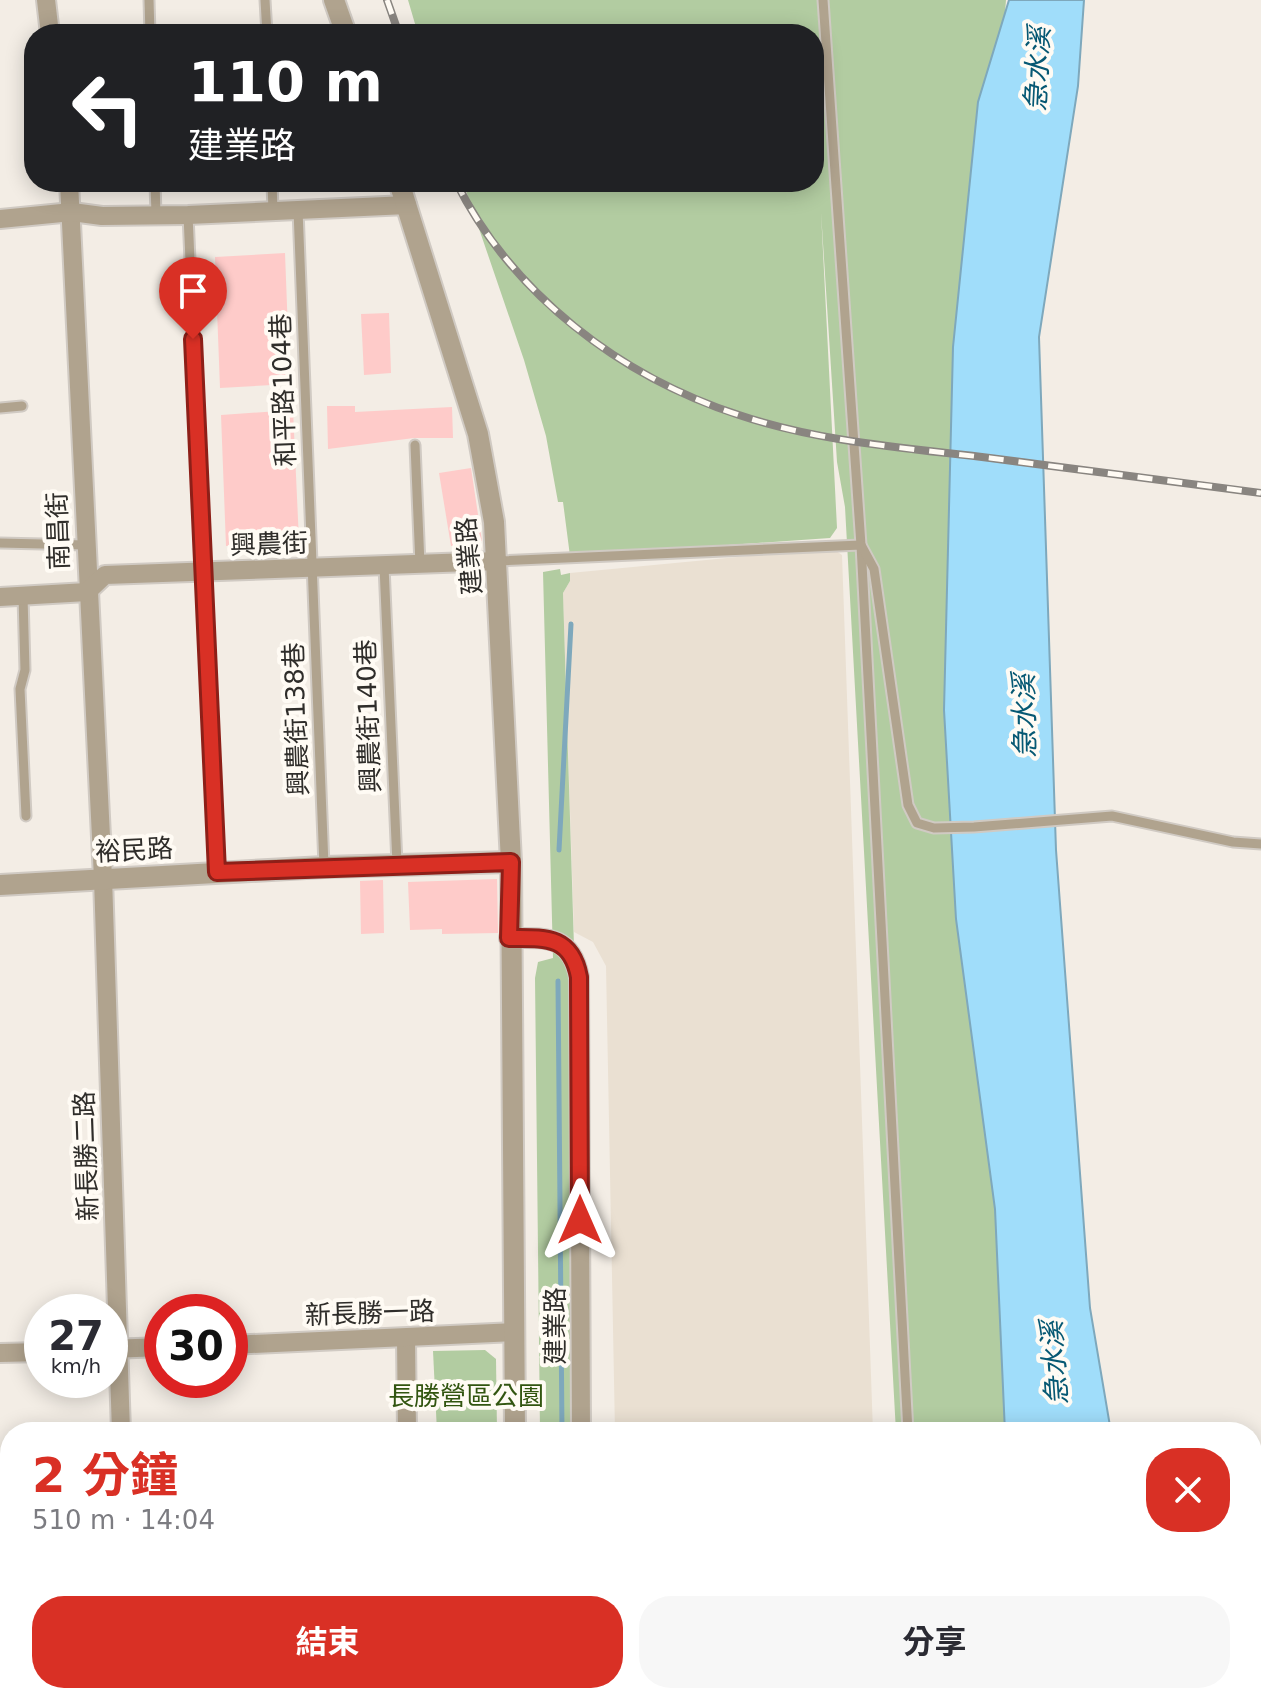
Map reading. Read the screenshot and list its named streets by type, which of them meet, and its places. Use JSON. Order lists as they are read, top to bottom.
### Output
{
  "streets": {
    "street": [
      "南昌街",
      "興農街",
      "建業路",
      "裕民路",
      "新長勝二路",
      "新長勝一路"
    ],
    "lane": ["和平路104巷", "興農街140巷", "興農街138巷"]
  },
  "crossings": [
    ["和平路104巷", "興農街"],
    ["和平路104巷", "興農街138巷"],
    ["南昌街", "興農街"],
    ["南昌街", "裕民路"],
    ["南昌街", "新長勝二路"],
    ["興農街", "建業路"],
    ["興農街", "興農街140巷"],
    ["興農街", "興農街138巷"],
    ["建業路", "裕民路"],
    ["建業路", "新長勝一路"],
    ["興農街140巷", "裕民路"],
    ["興農街138巷", "裕民路"],
    ["裕民路", "新長勝二路"]
  ],
  "water": ["急水溪"],
  "parks": ["長勝營區公園"],
  "page": {
    "turn": ["110 m", "建業路"],
    "speed": "27 km/h",
    "limit": "30",
    "heading": ["2 分鐘", "510 m · 14:04"],
    "buttons": ["結束", "分享"]
  }
}
